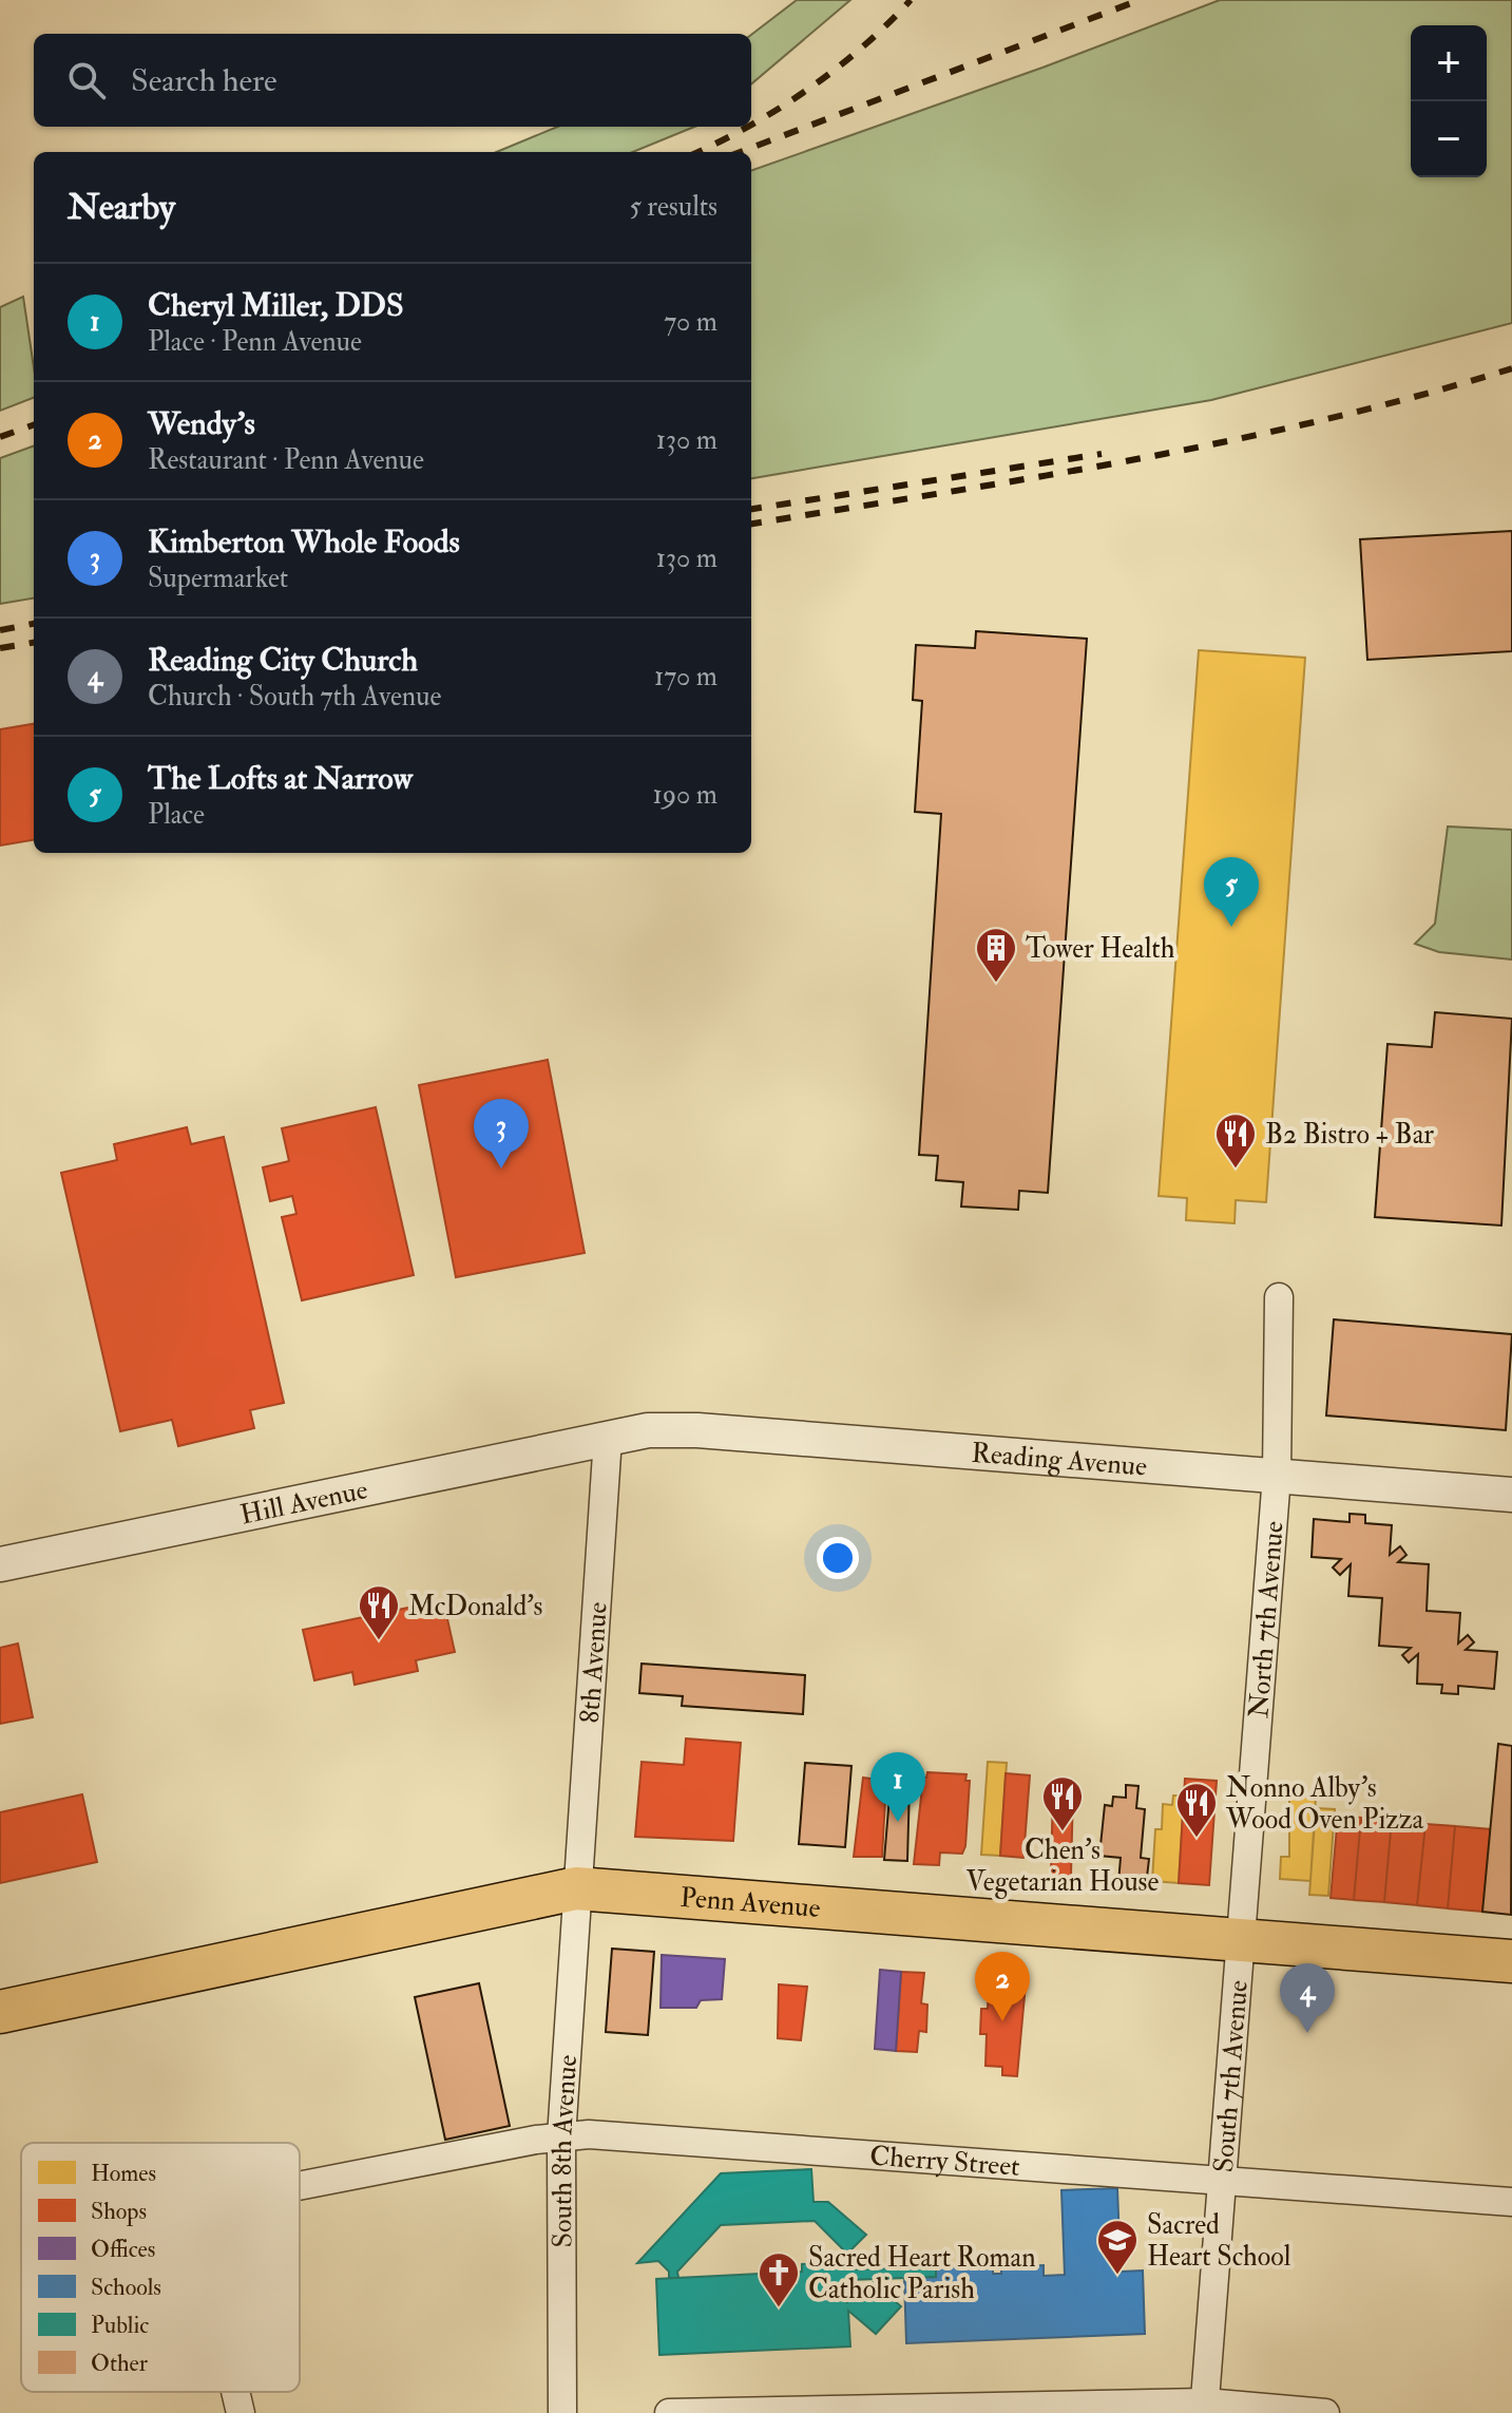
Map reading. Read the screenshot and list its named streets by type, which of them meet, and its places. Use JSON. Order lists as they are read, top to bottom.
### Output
{
  "streets": {
    "main road": ["Penn Avenue"],
    "street": [
      "Reading Avenue",
      "Hill Avenue",
      "North 7th Avenue",
      "8th Avenue",
      "South 7th Avenue",
      "South 8th Avenue",
      "Cherry Street"
    ]
  },
  "crossings": [
    ["Reading Avenue", "Hill Avenue"],
    ["Reading Avenue", "North 7th Avenue"],
    ["Reading Avenue", "8th Avenue"],
    ["Hill Avenue", "8th Avenue"],
    ["North 7th Avenue", "Penn Avenue"],
    ["North 7th Avenue", "South 7th Avenue"],
    ["8th Avenue", "Penn Avenue"],
    ["8th Avenue", "South 8th Avenue"],
    ["Penn Avenue", "South 7th Avenue"],
    ["Penn Avenue", "South 8th Avenue"],
    ["South 7th Avenue", "Cherry Street"],
    ["South 8th Avenue", "Cherry Street"]
  ],
  "places": {
    "building": ["Tower Health"],
    "restaurant": [
      "B2 Bistro + Bar",
      "McDonald's",
      "Chen's Vegetarian House",
      "Nonno Alby’s Wood Oven Pizza"
    ],
    "school or university": ["Sacred Heart School"],
    "church": ["Sacred Heart Roman Catholic Parish"]
  },
  "legend": [
    "Homes",
    "Shops",
    "Offices",
    "Schools",
    "Public",
    "Other"
  ],
  "page": {
    "map_buttons": ["+", "−"],
    "search": "Search here",
    "heading": ["Nearby", "5 results"],
    "list": [
      {
        "mark": "1",
        "name": "Cheryl Miller, DDS",
        "note": "Place · Penn Avenue",
        "value": "70 m"
      },
      {
        "mark": "2",
        "name": "Wendy's",
        "note": "Restaurant · Penn Avenue",
        "value": "130 m"
      },
      {
        "mark": "3",
        "name": "Kimberton Whole Foods",
        "note": "Supermarket",
        "value": "130 m"
      },
      {
        "mark": "4",
        "name": "Reading City Church",
        "note": "Church · South 7th Avenue",
        "value": "170 m"
      },
      {
        "mark": "5",
        "name": "The Lofts at Narrow",
        "note": "Place",
        "value": "190 m"
      }
    ],
    "pins": [
      "5",
      "3",
      "1",
      "2",
      "4"
    ]
  }
}
